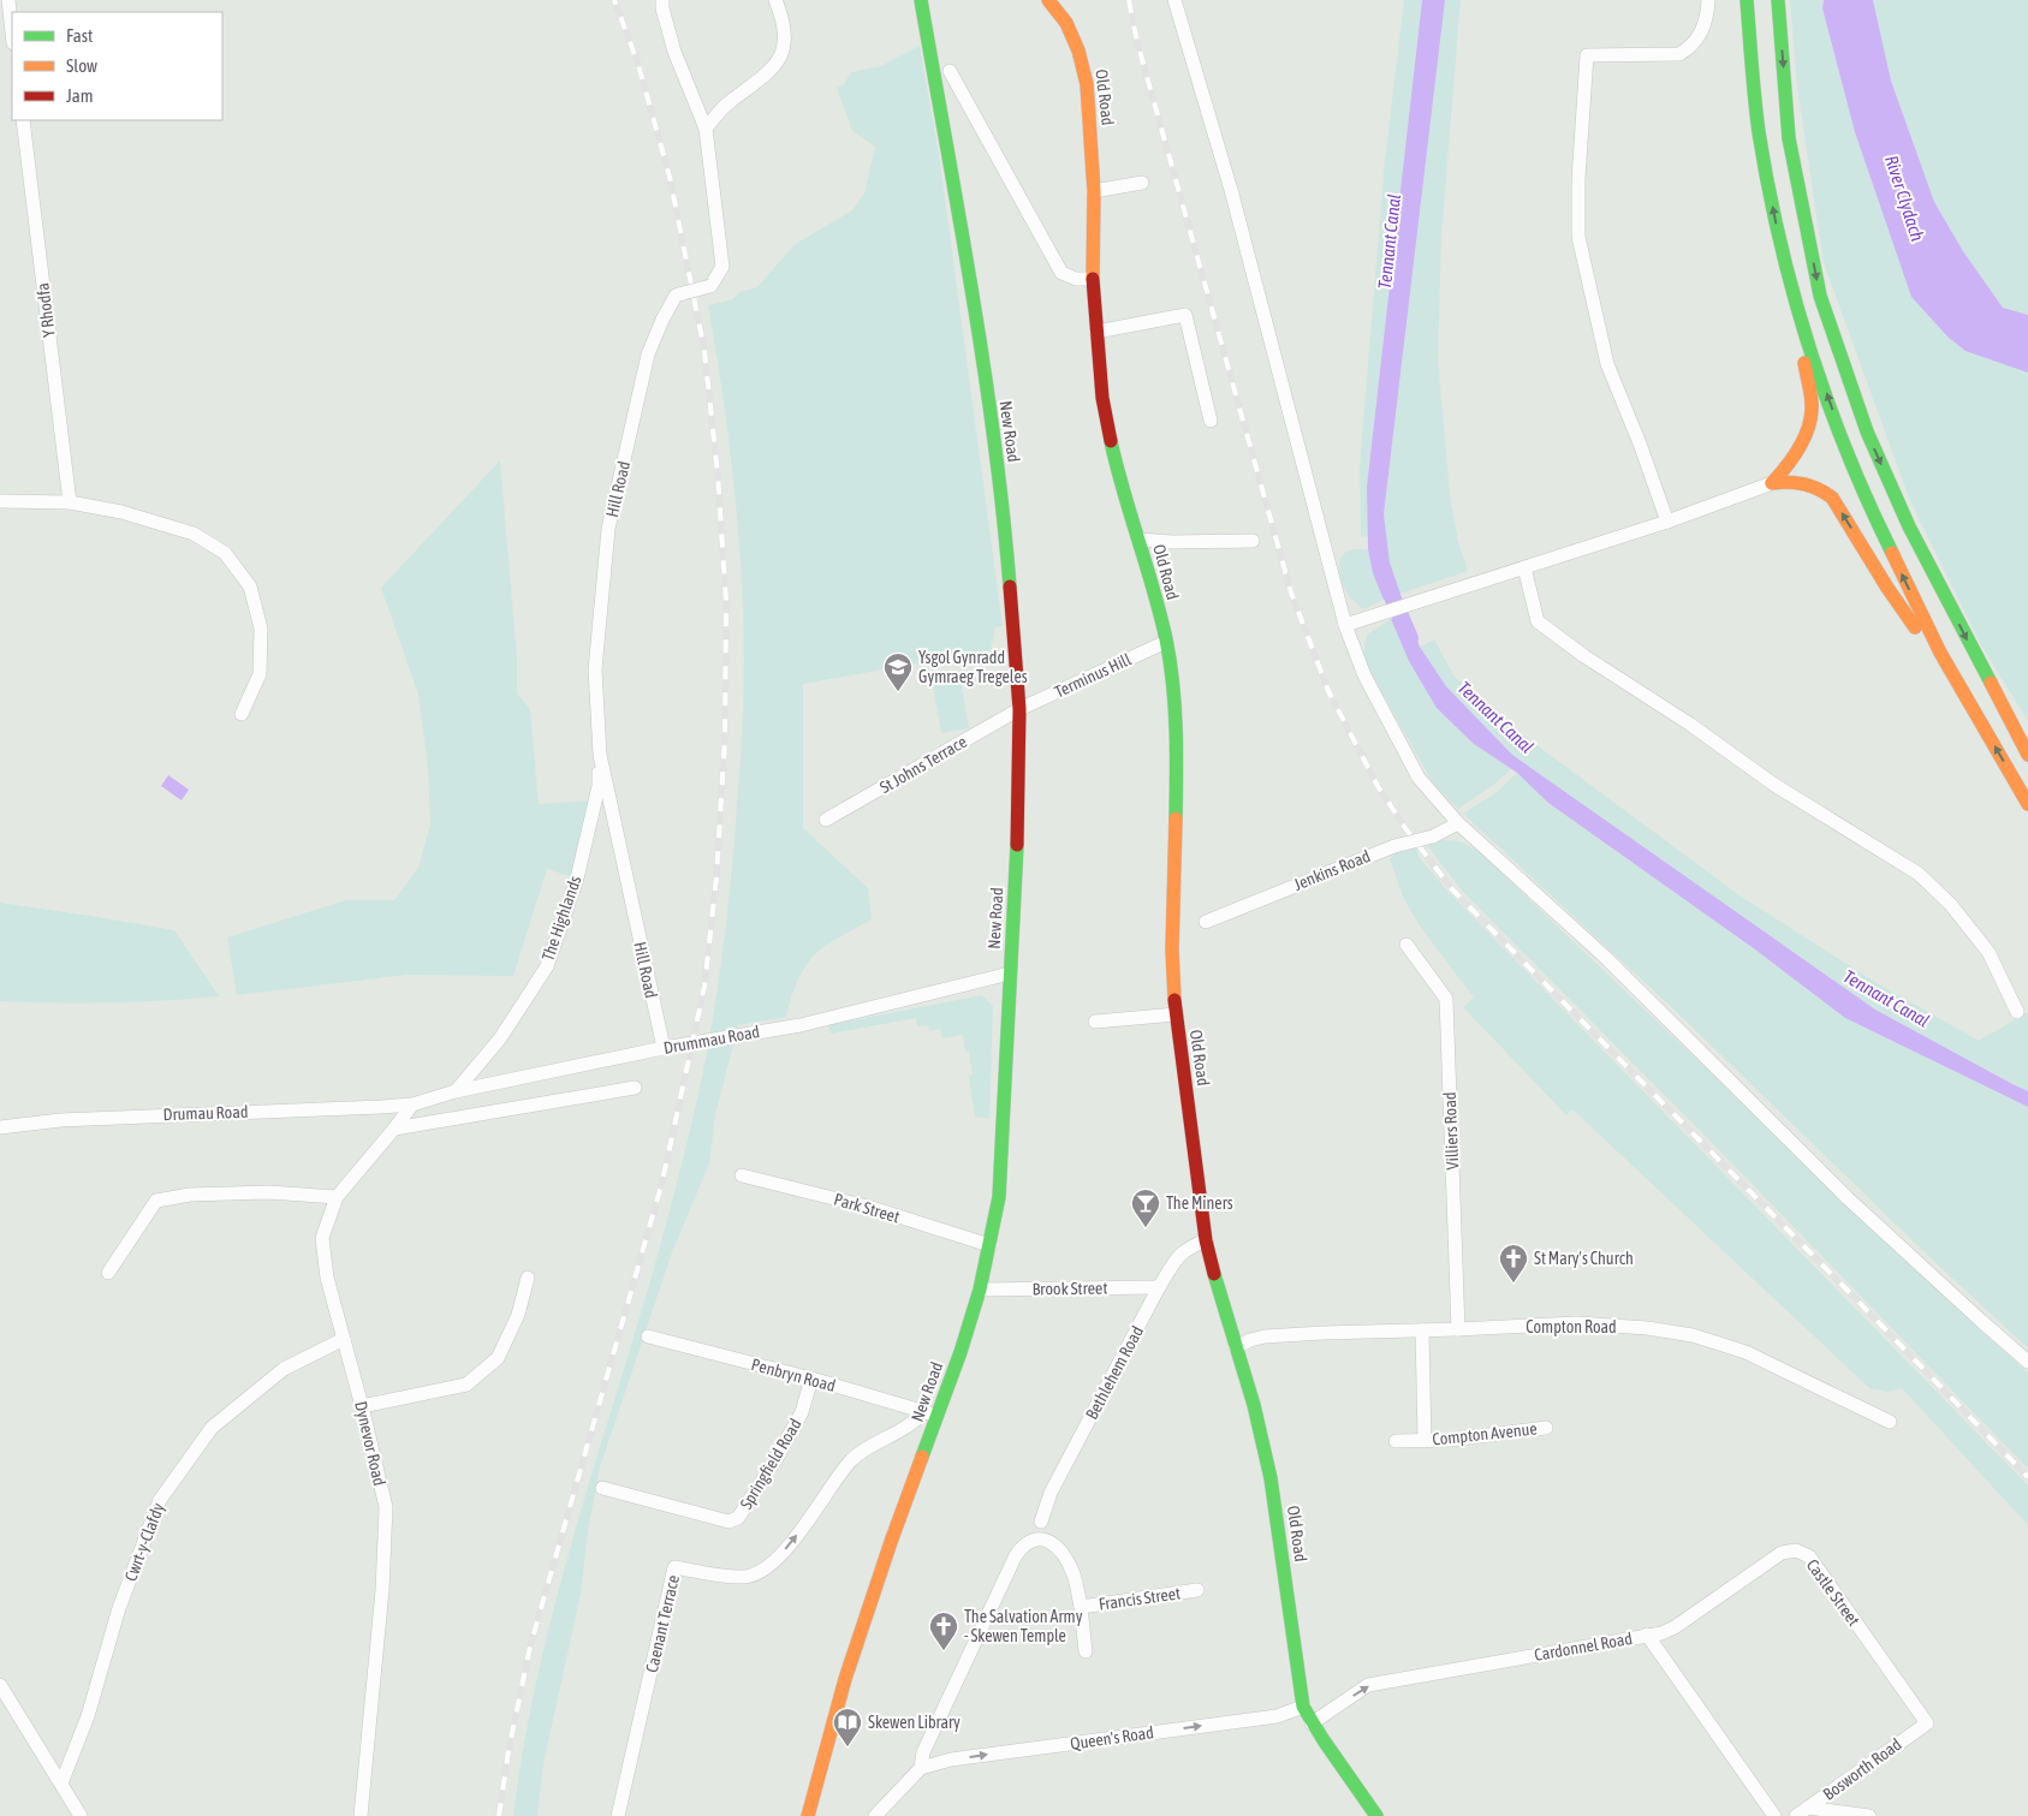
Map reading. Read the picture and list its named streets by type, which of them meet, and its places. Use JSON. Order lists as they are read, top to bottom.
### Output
{
  "streets": {
    "main road": ["Old Road", "New Road"],
    "street": [
      "Y Rhodfa",
      "Hill Road",
      "Terminus Hill",
      "St Johns Terrace",
      "Jenkins Road",
      "The Highlands",
      "Drummau Road",
      "Drumau Road",
      "Villiers Road",
      "Park Street",
      "Brook Street",
      "Compton Road",
      "Bethlehem Road",
      "Penbryn Road",
      "Compton Avenue",
      "Dynevor Road",
      "Springfield Road",
      "Cwrt-y-Clafdy",
      "Castle Street",
      "Francis Street",
      "Caenant Terrace",
      "Cardonnel Road",
      "Queen's Road",
      "Bosworth Road"
    ]
  },
  "crossings": [
    ["Old Road", "Terminus Hill"],
    ["Old Road", "Compton Road"],
    ["Old Road", "Bethlehem Road"],
    ["Old Road", "Cardonnel Road"],
    ["Old Road", "Queen's Road"],
    ["New Road", "Terminus Hill"],
    ["New Road", "St Johns Terrace"],
    ["New Road", "Drummau Road"],
    ["New Road", "Park Street"],
    ["New Road", "Brook Street"],
    ["New Road", "Penbryn Road"],
    ["New Road", "Caenant Terrace"],
    ["Hill Road", "The Highlands"],
    ["Hill Road", "Drummau Road"],
    ["Terminus Hill", "St Johns Terrace"],
    ["The Highlands", "Drummau Road"],
    ["Drummau Road", "Drumau Road"],
    ["Drummau Road", "Dynevor Road"],
    ["Drumau Road", "Dynevor Road"],
    ["Villiers Road", "Compton Road"],
    ["Brook Street", "Bethlehem Road"],
    ["Compton Road", "Compton Avenue"],
    ["Penbryn Road", "Springfield Road"],
    ["Penbryn Road", "Caenant Terrace"],
    ["Dynevor Road", "Cwrt-y-Clafdy"],
    ["Castle Street", "Cardonnel Road"],
    ["Castle Street", "Bosworth Road"],
    ["Francis Street", "Queen's Road"]
  ],
  "one_way": ["Caenant Terrace", "Cardonnel Road", "Queen's Road"],
  "water": ["River Clydach", "Tennant Canal"],
  "places": {
    "school or university": ["Ysgol Gynradd Gymraeg Tregeles"],
    "bar": ["The Miners"],
    "church": ["St Mary's Church", "The Salvation Army - Skewen Temple"],
    "library": ["Skewen Library"]
  },
  "legend": ["Fast", "Slow", "Jam"]
}
